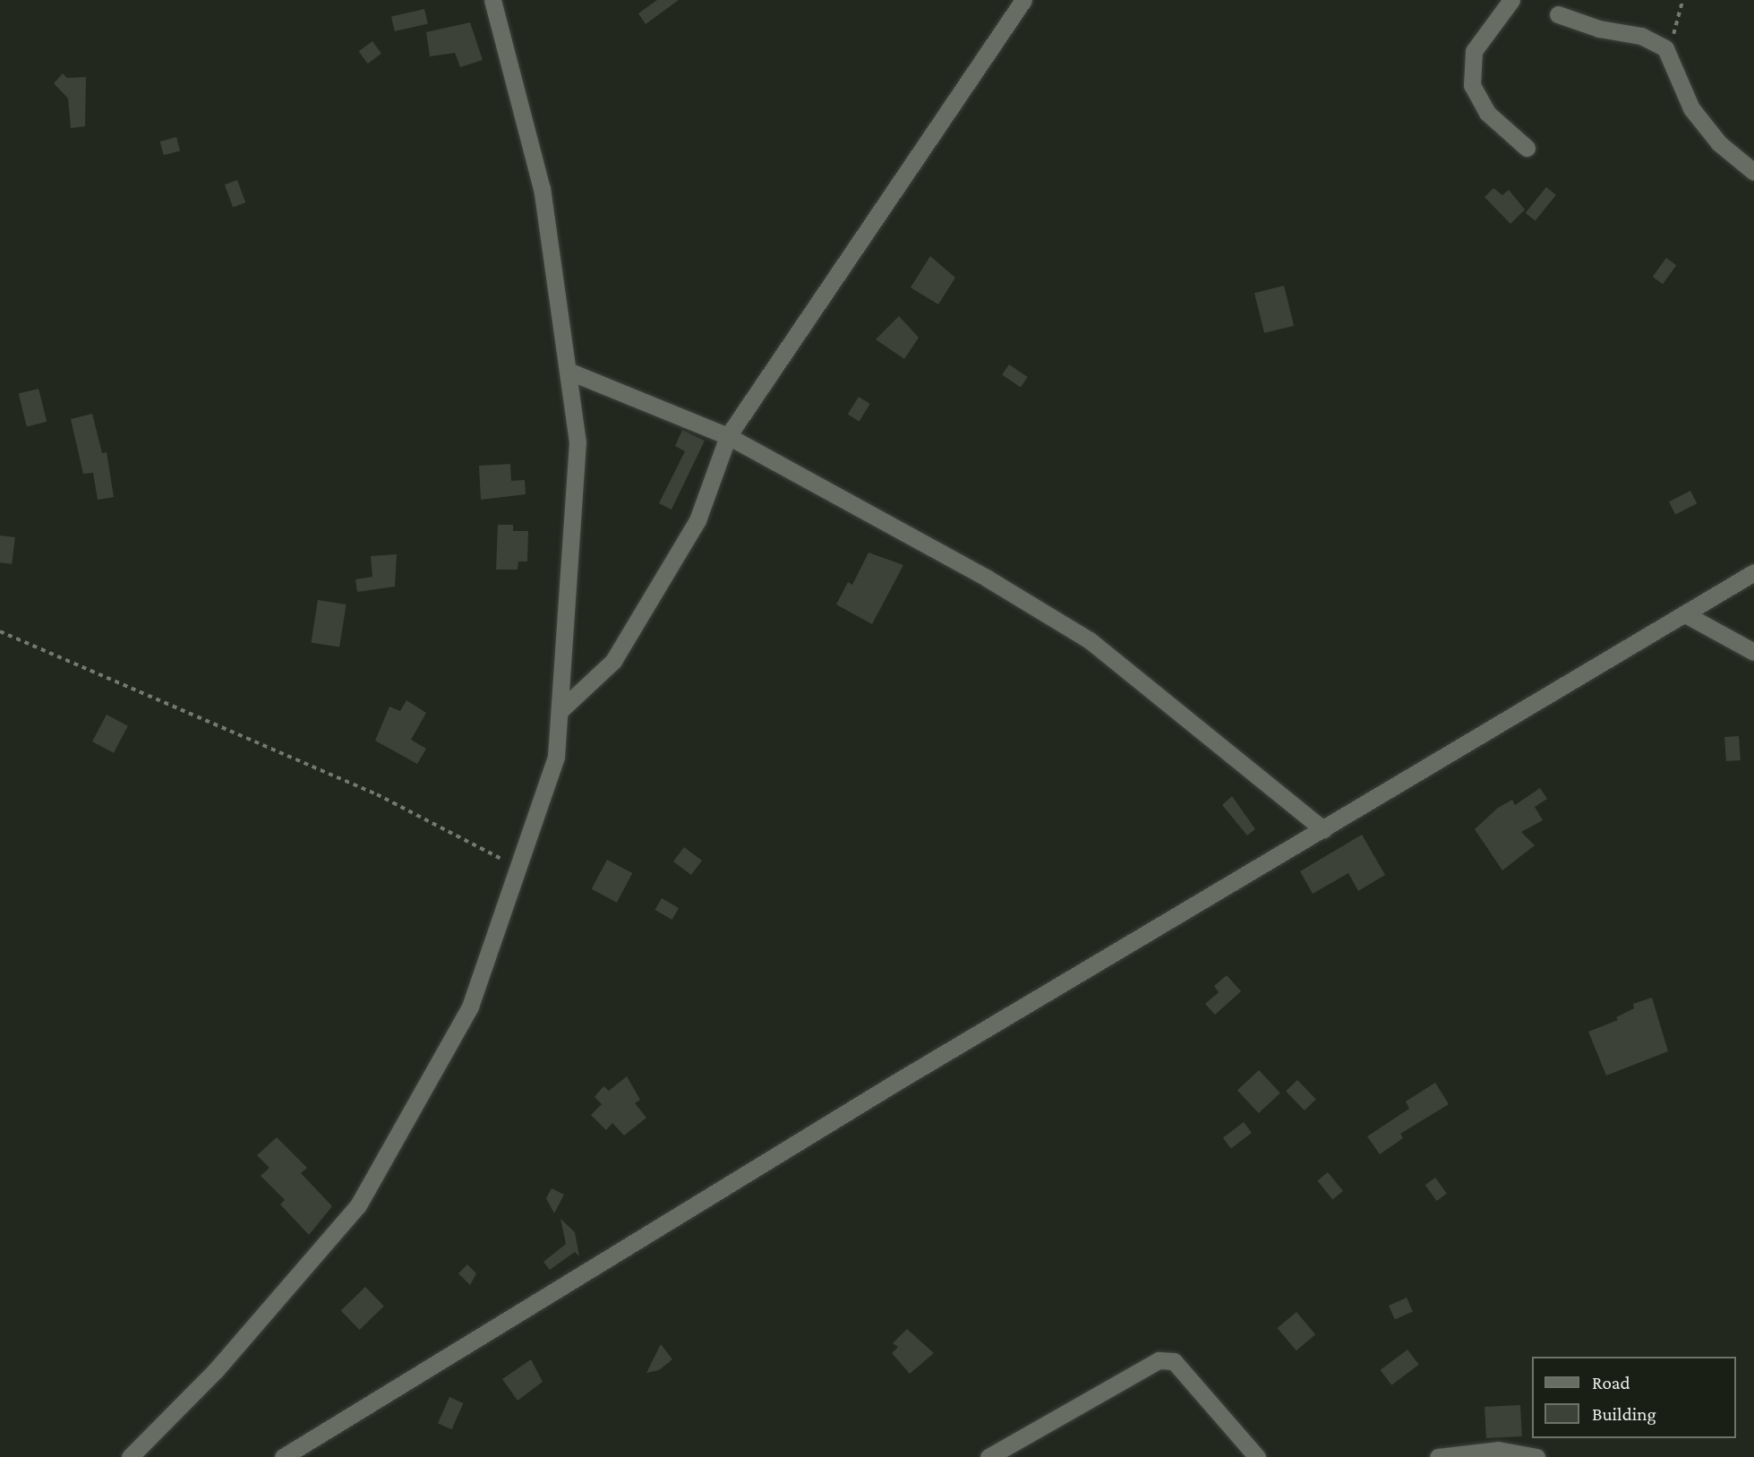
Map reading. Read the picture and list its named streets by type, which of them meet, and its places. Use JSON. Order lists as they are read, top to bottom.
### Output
{
  "legend": ["Road", "Building"]
}
